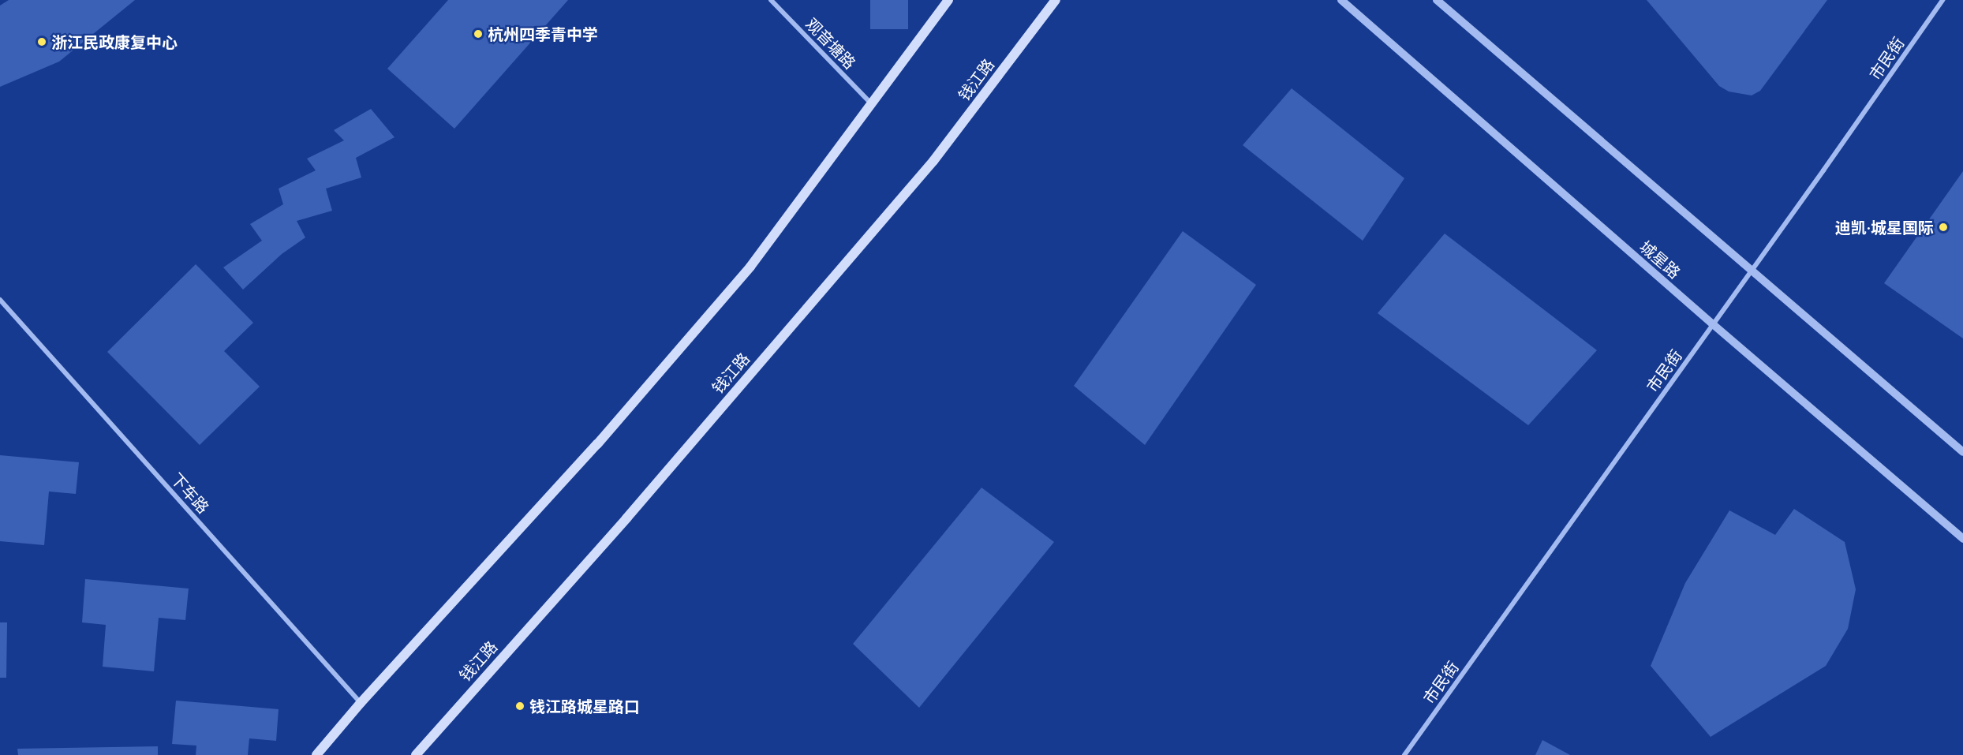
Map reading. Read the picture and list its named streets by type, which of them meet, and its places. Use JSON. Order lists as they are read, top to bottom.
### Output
{
  "streets": {
    "main road": ["钱江路"],
    "street": [
      "观音塘路",
      "市民街",
      "城星路",
      "下车路"
    ]
  },
  "crossings": [
    ["市民街", "城星路"]
  ],
  "places": [
    "杭州四季青中学",
    "浙江民政康复中心",
    "迪凯·城星国际",
    "钱江路城星路口"
  ]
}
